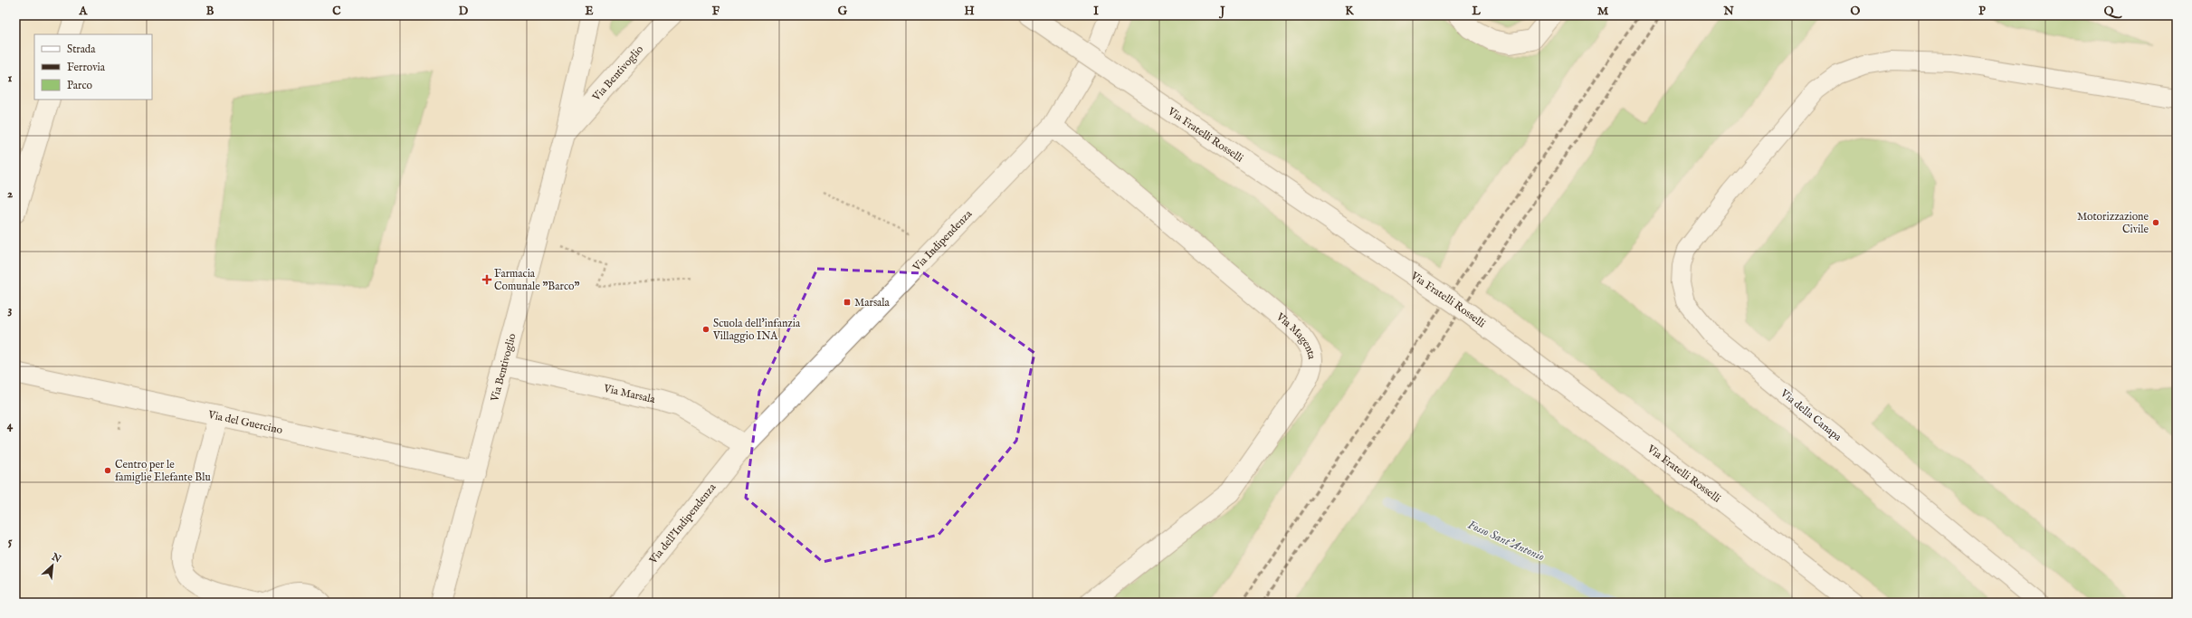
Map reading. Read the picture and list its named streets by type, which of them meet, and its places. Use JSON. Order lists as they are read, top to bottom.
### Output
{
  "streets": {
    "street": [
      "Via Bentivoglio",
      "Via Fratelli Rosselli",
      "Via Indipendenza",
      "Via Magenta",
      "Via Marsala",
      "Via del Guercino",
      "Via dell'Indipendenza"
    ],
    "lane": ["Via della Canapa"]
  },
  "crossings": [
    ["Via Bentivoglio", "Via Marsala"],
    ["Via Bentivoglio", "Via del Guercino"],
    ["Via Indipendenza", "Via Magenta"],
    ["Via Indipendenza", "Via Marsala"],
    ["Via Indipendenza", "Via dell'Indipendenza"],
    ["Via Marsala", "Via dell'Indipendenza"]
  ],
  "water": ["Fosso Sant'Antonio"],
  "places": {
    "other": ["Motorizzazione Civile", "Scuola dell'infanzia Villaggio INA", "Centro per le famiglie Elefante Blu"],
    "health": ["Farmacia Comunale \"Barco\""],
    "transit": ["Marsala"]
  },
  "legend": ["Strada", "Ferrovia", "Parco"],
  "north": "top right",
  "grid": {
    "columns": [
      "A",
      "B",
      "C",
      "D",
      "E",
      "F",
      "G",
      "H",
      "I",
      "J",
      "K",
      "L",
      "M",
      "N",
      "O",
      "P",
      "Q"
    ],
    "rows": [
      "1",
      "2",
      "3",
      "4",
      "5"
    ]
  }
}
